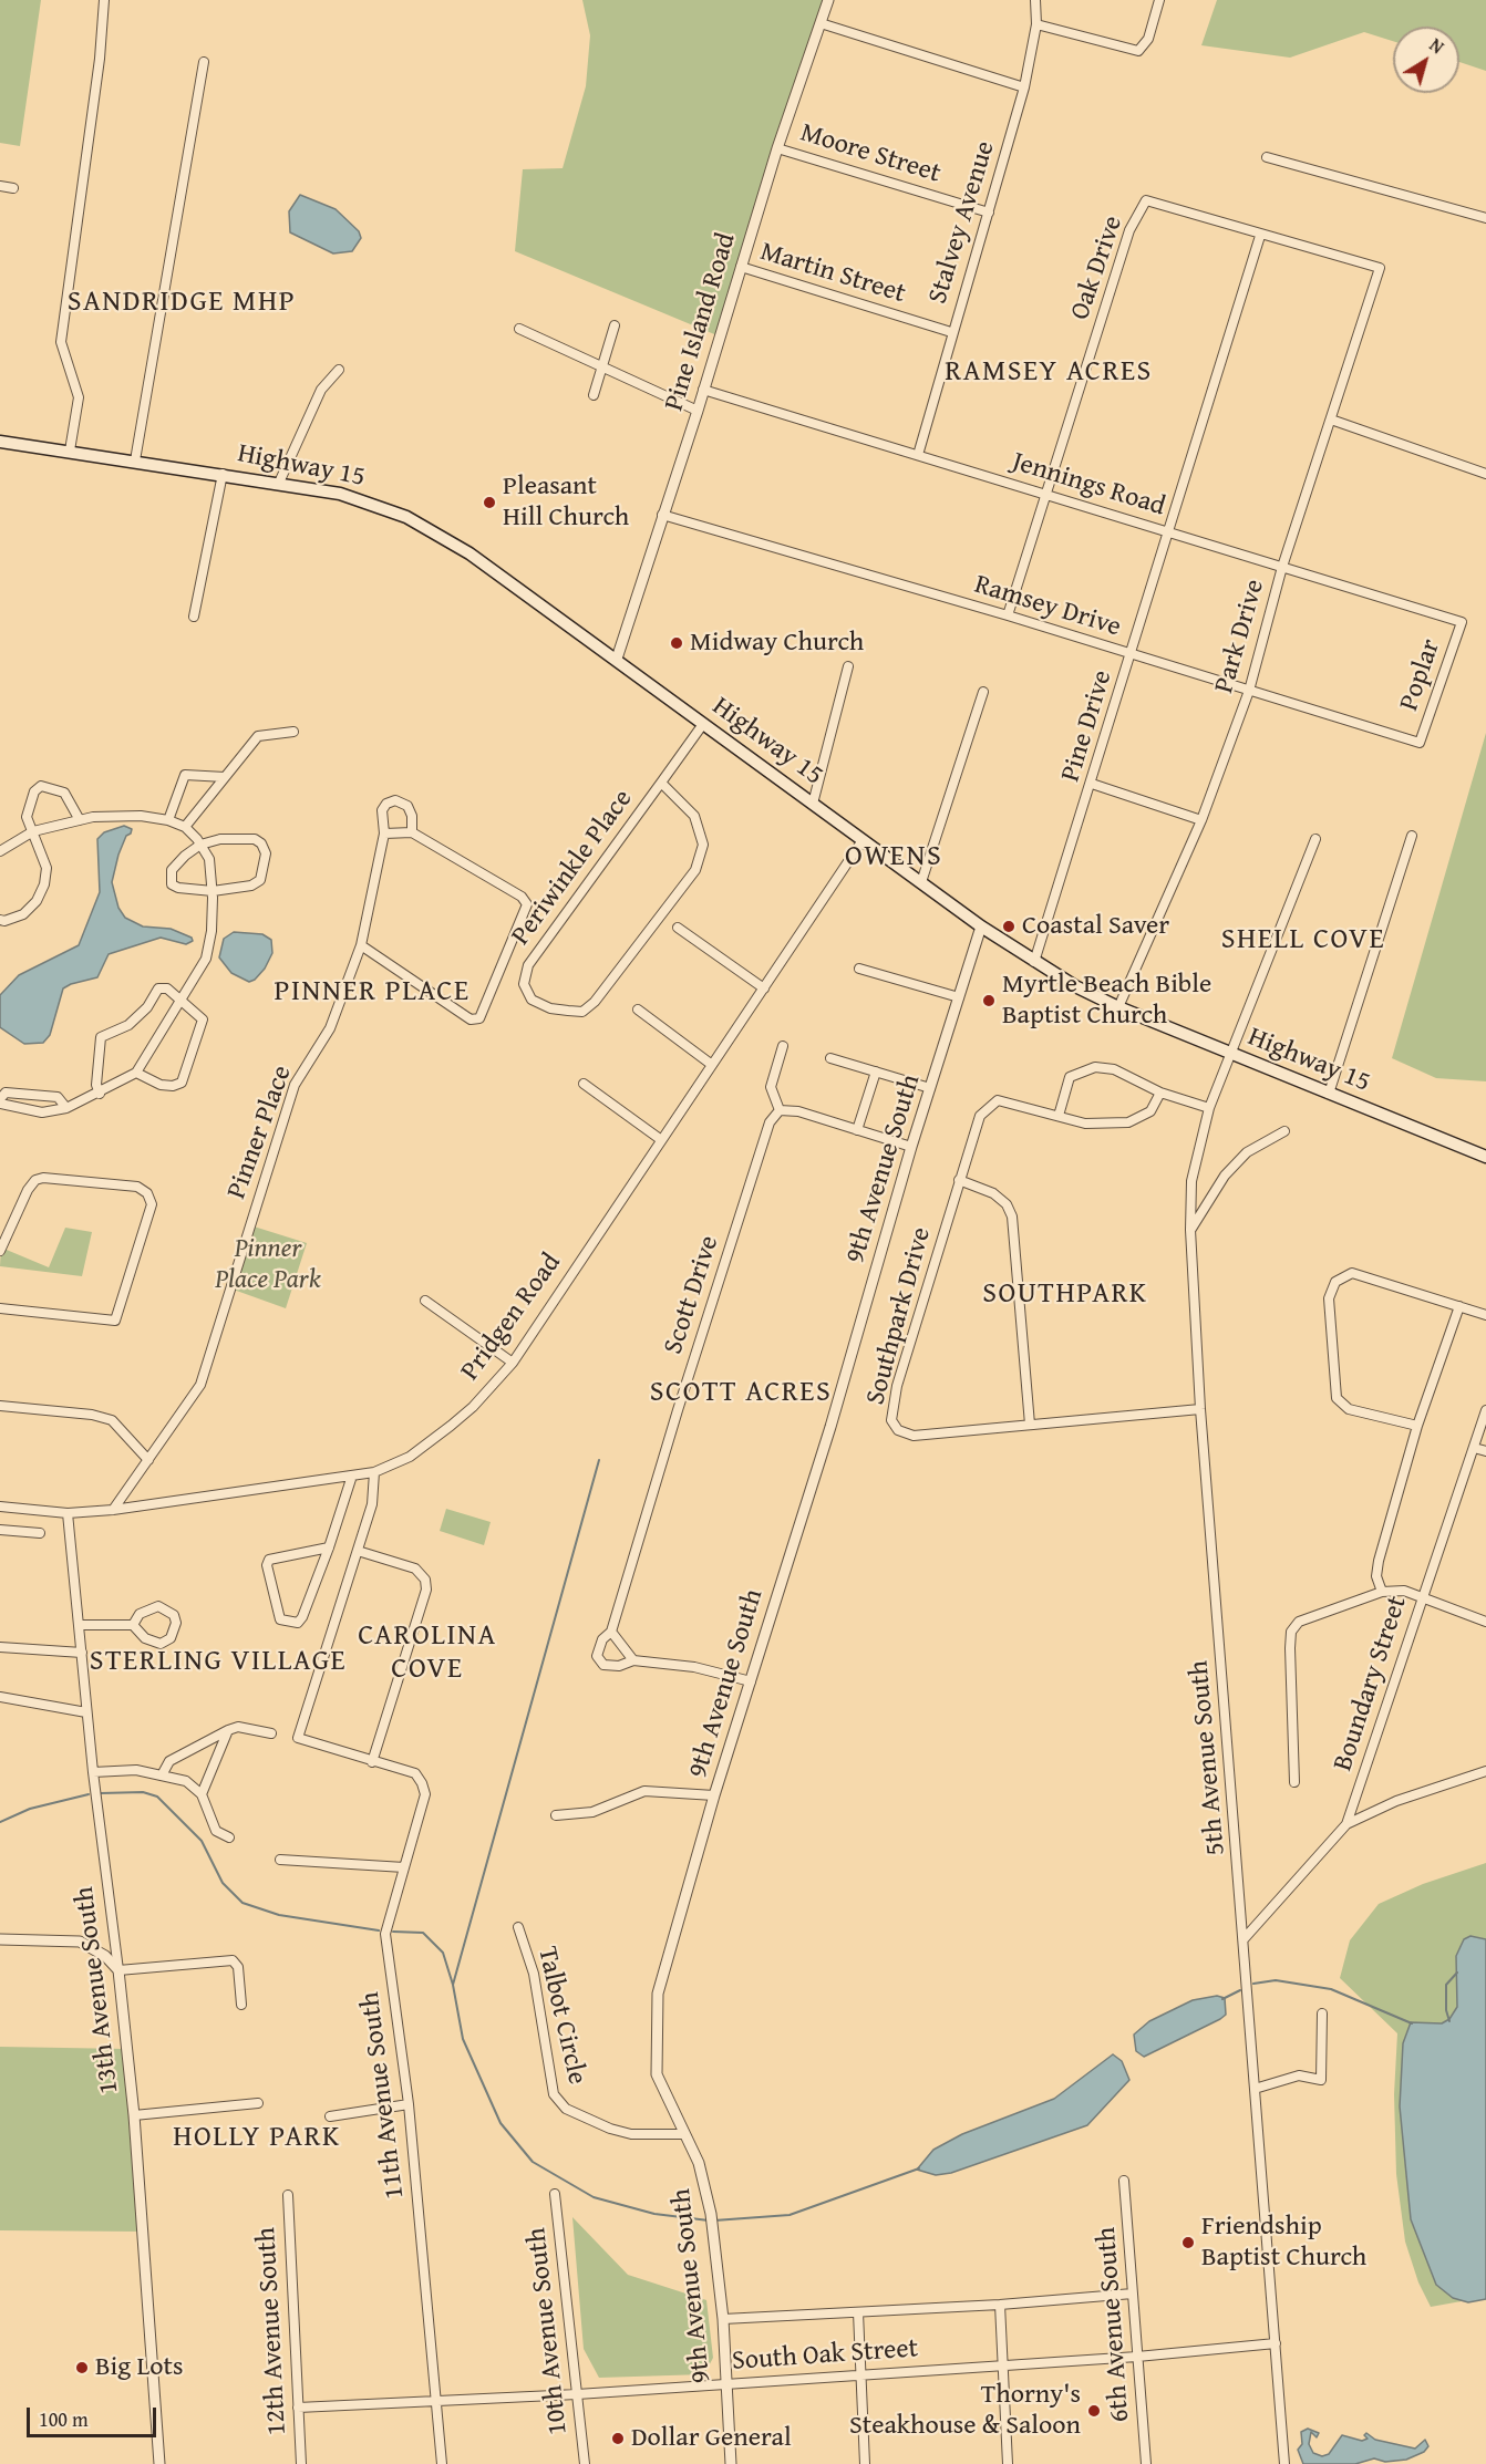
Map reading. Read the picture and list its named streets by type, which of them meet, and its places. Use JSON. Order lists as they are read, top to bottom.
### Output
{
  "streets": {
    "main road": ["Highway 15"],
    "street": [
      "Moore Street",
      "Stalvey Avenue",
      "Oak Drive",
      "Martin Street",
      "Pine Island Road",
      "Jennings Road",
      "Ramsey Drive",
      "Park Drive",
      "Poplar",
      "Pine Drive",
      "Periwinkle Place",
      "Pinner Place",
      "9th Avenue South",
      "Scott Drive",
      "Southpark Drive",
      "Pridgen Road",
      "Boundary Street",
      "5th Avenue South",
      "13th Avenue South",
      "Talbot Circle",
      "11th Avenue South",
      "6th Avenue South",
      "12th Avenue South",
      "10th Avenue South",
      "South Oak Street"
    ]
  },
  "crossings": [
    ["Moore Street", "Stalvey Avenue"],
    ["Moore Street", "Pine Island Road"],
    ["Stalvey Avenue", "Martin Street"],
    ["Stalvey Avenue", "Jennings Road"],
    ["Oak Drive", "Jennings Road"],
    ["Oak Drive", "Ramsey Drive"],
    ["Oak Drive", "Park Drive"],
    ["Oak Drive", "Pine Drive"],
    ["Martin Street", "Pine Island Road"],
    ["Pine Island Road", "Highway 15"],
    ["Pine Island Road", "Jennings Road"],
    ["Pine Island Road", "Ramsey Drive"],
    ["Highway 15", "Park Drive"],
    ["Highway 15", "Pine Drive"],
    ["Highway 15", "Periwinkle Place"],
    ["Highway 15", "9th Avenue South"],
    ["Highway 15", "Pridgen Road"],
    ["Highway 15", "5th Avenue South"],
    ["Jennings Road", "Park Drive"],
    ["Jennings Road", "Poplar"],
    ["Jennings Road", "Pine Drive"],
    ["Ramsey Drive", "Park Drive"],
    ["Ramsey Drive", "Poplar"],
    ["Ramsey Drive", "Pine Drive"],
    ["Park Drive", "Pine Drive"],
    ["Pinner Place", "Pridgen Road"],
    ["9th Avenue South", "Talbot Circle"],
    ["9th Avenue South", "South Oak Street"],
    ["Southpark Drive", "5th Avenue South"],
    ["Pridgen Road", "13th Avenue South"],
    ["Boundary Street", "5th Avenue South"],
    ["5th Avenue South", "South Oak Street"],
    ["11th Avenue South", "South Oak Street"],
    ["6th Avenue South", "South Oak Street"],
    ["12th Avenue South", "South Oak Street"],
    ["10th Avenue South", "South Oak Street"]
  ],
  "districts": [
    "SANDRIDGE MHP",
    "RAMSEY ACRES",
    "OWENS",
    "SHELL COVE",
    "PINNER PLACE",
    "SOUTHPARK",
    "SCOTT ACRES",
    "CAROLINA COVE",
    "STERLING VILLAGE",
    "HOLLY PARK"
  ],
  "parks": ["Pinner Place Park"],
  "places": [
    "Pleasant Hill Church",
    "Midway Church",
    "Coastal Saver",
    "Myrtle Beach Bible Baptist Church",
    "Friendship Baptist Church",
    "Big Lots",
    "Thorny's Steakhouse & Saloon",
    "Dollar General"
  ],
  "scale_bar": "100 m",
  "north": "top right"
}
